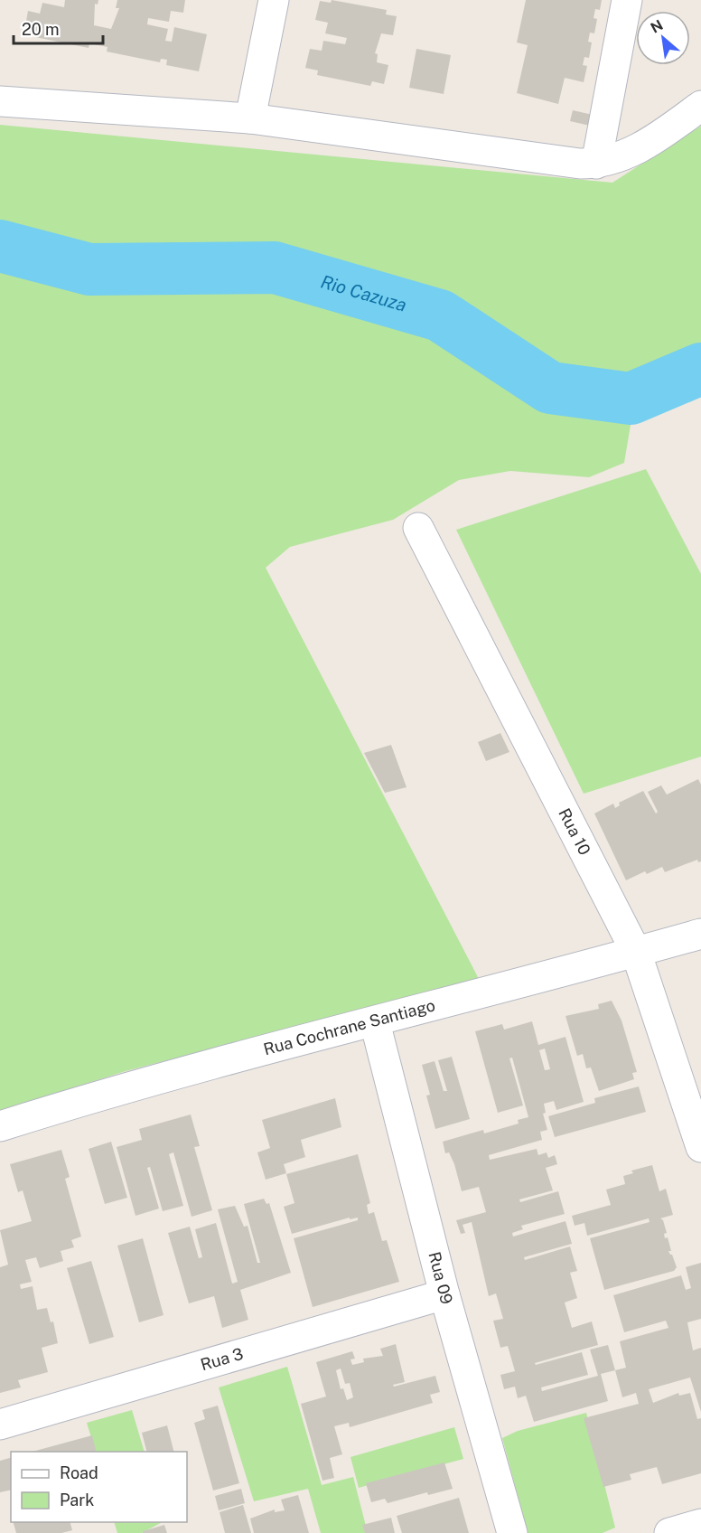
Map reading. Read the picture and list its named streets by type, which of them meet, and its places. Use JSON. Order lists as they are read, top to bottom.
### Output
{
  "streets": {
    "street": [
      "Rua 10",
      "Rua Cochrane Santiago",
      "Rua 09",
      "Rua 3"
    ]
  },
  "crossings": [
    ["Rua 10", "Rua Cochrane Santiago"],
    ["Rua Cochrane Santiago", "Rua 09"],
    ["Rua 09", "Rua 3"]
  ],
  "water": ["Rio Cazuza"],
  "legend": ["Road", "Park"],
  "scale_bar": "20 m",
  "north": "top left"
}
